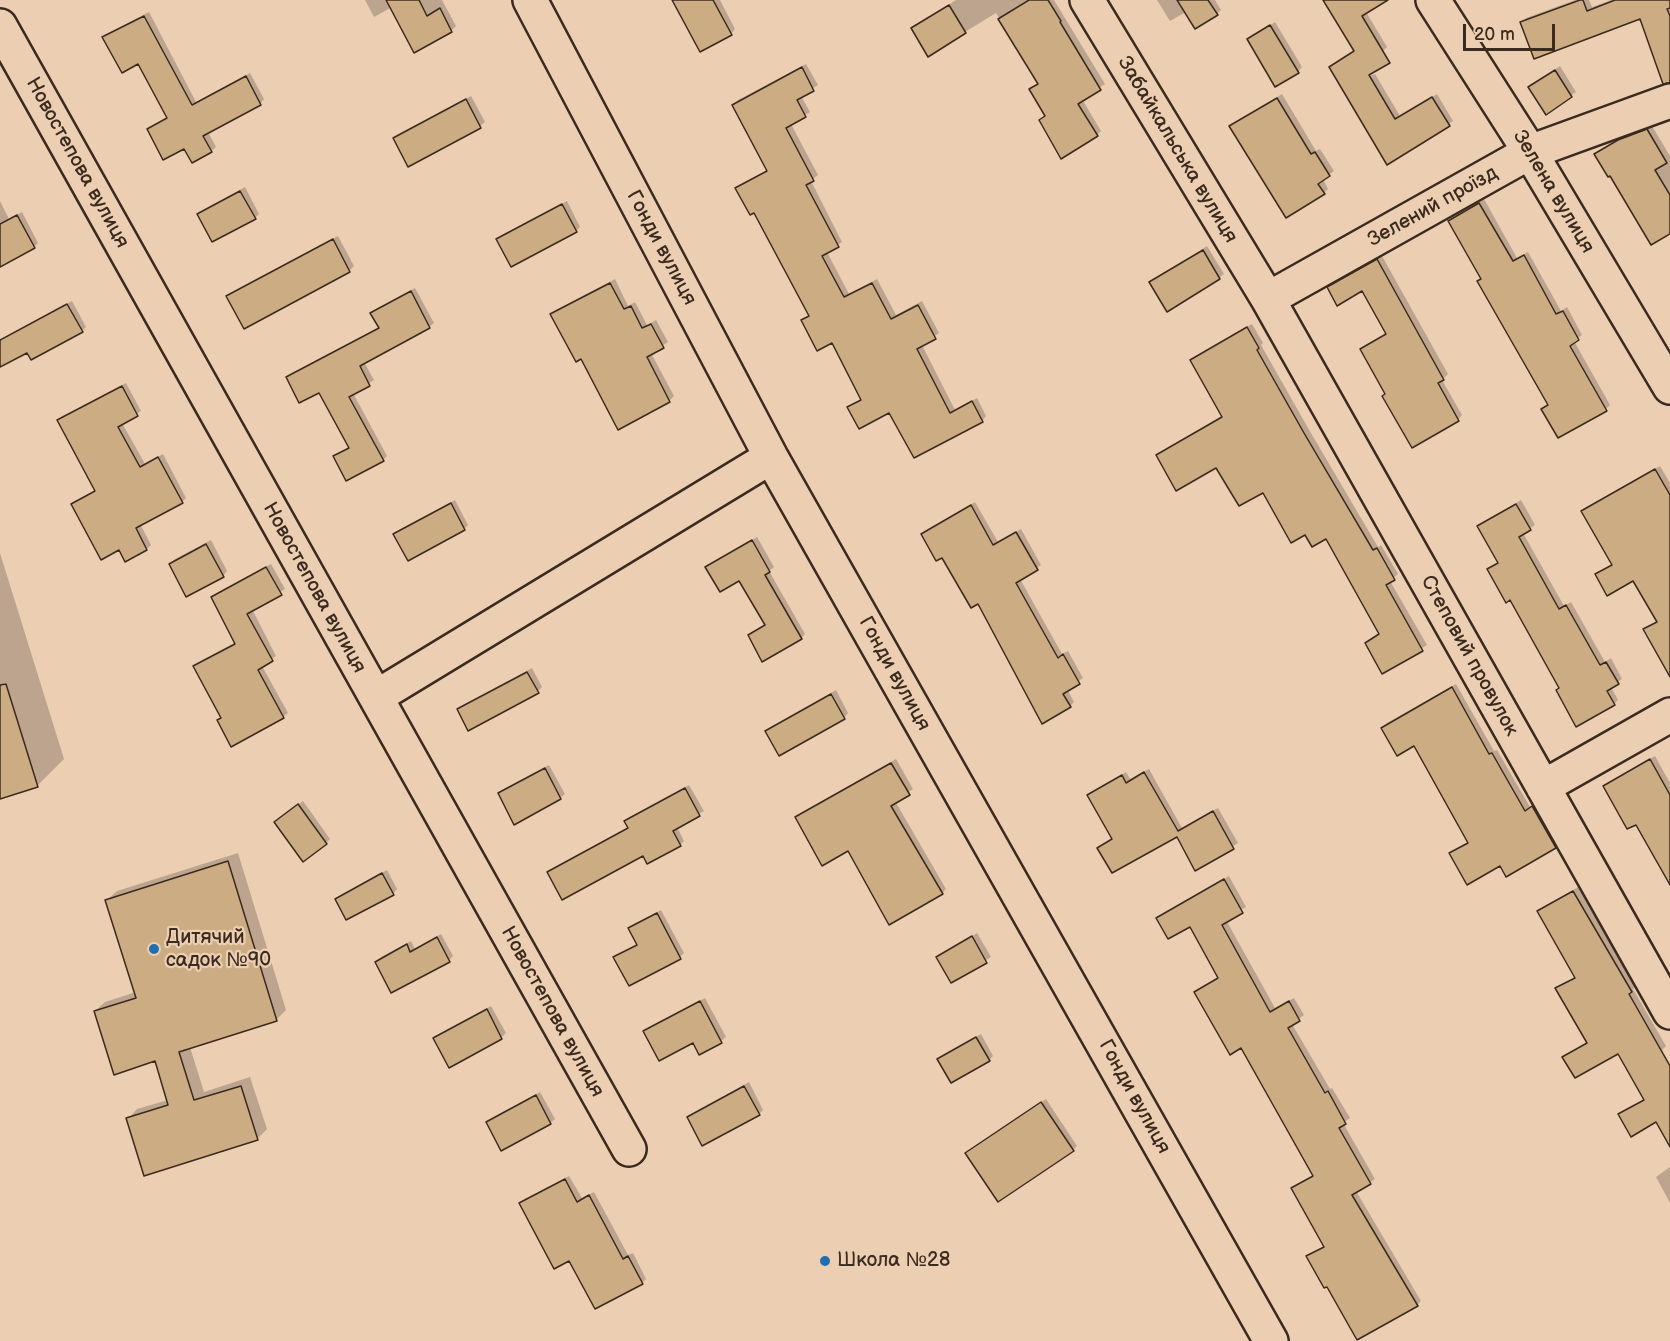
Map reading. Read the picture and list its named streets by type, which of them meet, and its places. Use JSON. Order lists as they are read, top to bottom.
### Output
{
  "streets": {
    "street": [
      "Забайкальська вулиця",
      "Новостепова вулиця",
      "Зелена вулиця",
      "Зелений проїзд",
      "Гонди вулиця",
      "Степовий провулок"
    ]
  },
  "crossings": [
    ["Забайкальська вулиця", "Зелений проїзд"],
    ["Забайкальська вулиця", "Степовий провулок"],
    ["Зелена вулиця", "Зелений проїзд"],
    ["Зелений проїзд", "Степовий провулок"]
  ],
  "places": ["Дитячий садок №90", "Школа №28"],
  "scale_bar": "20 m"
}
